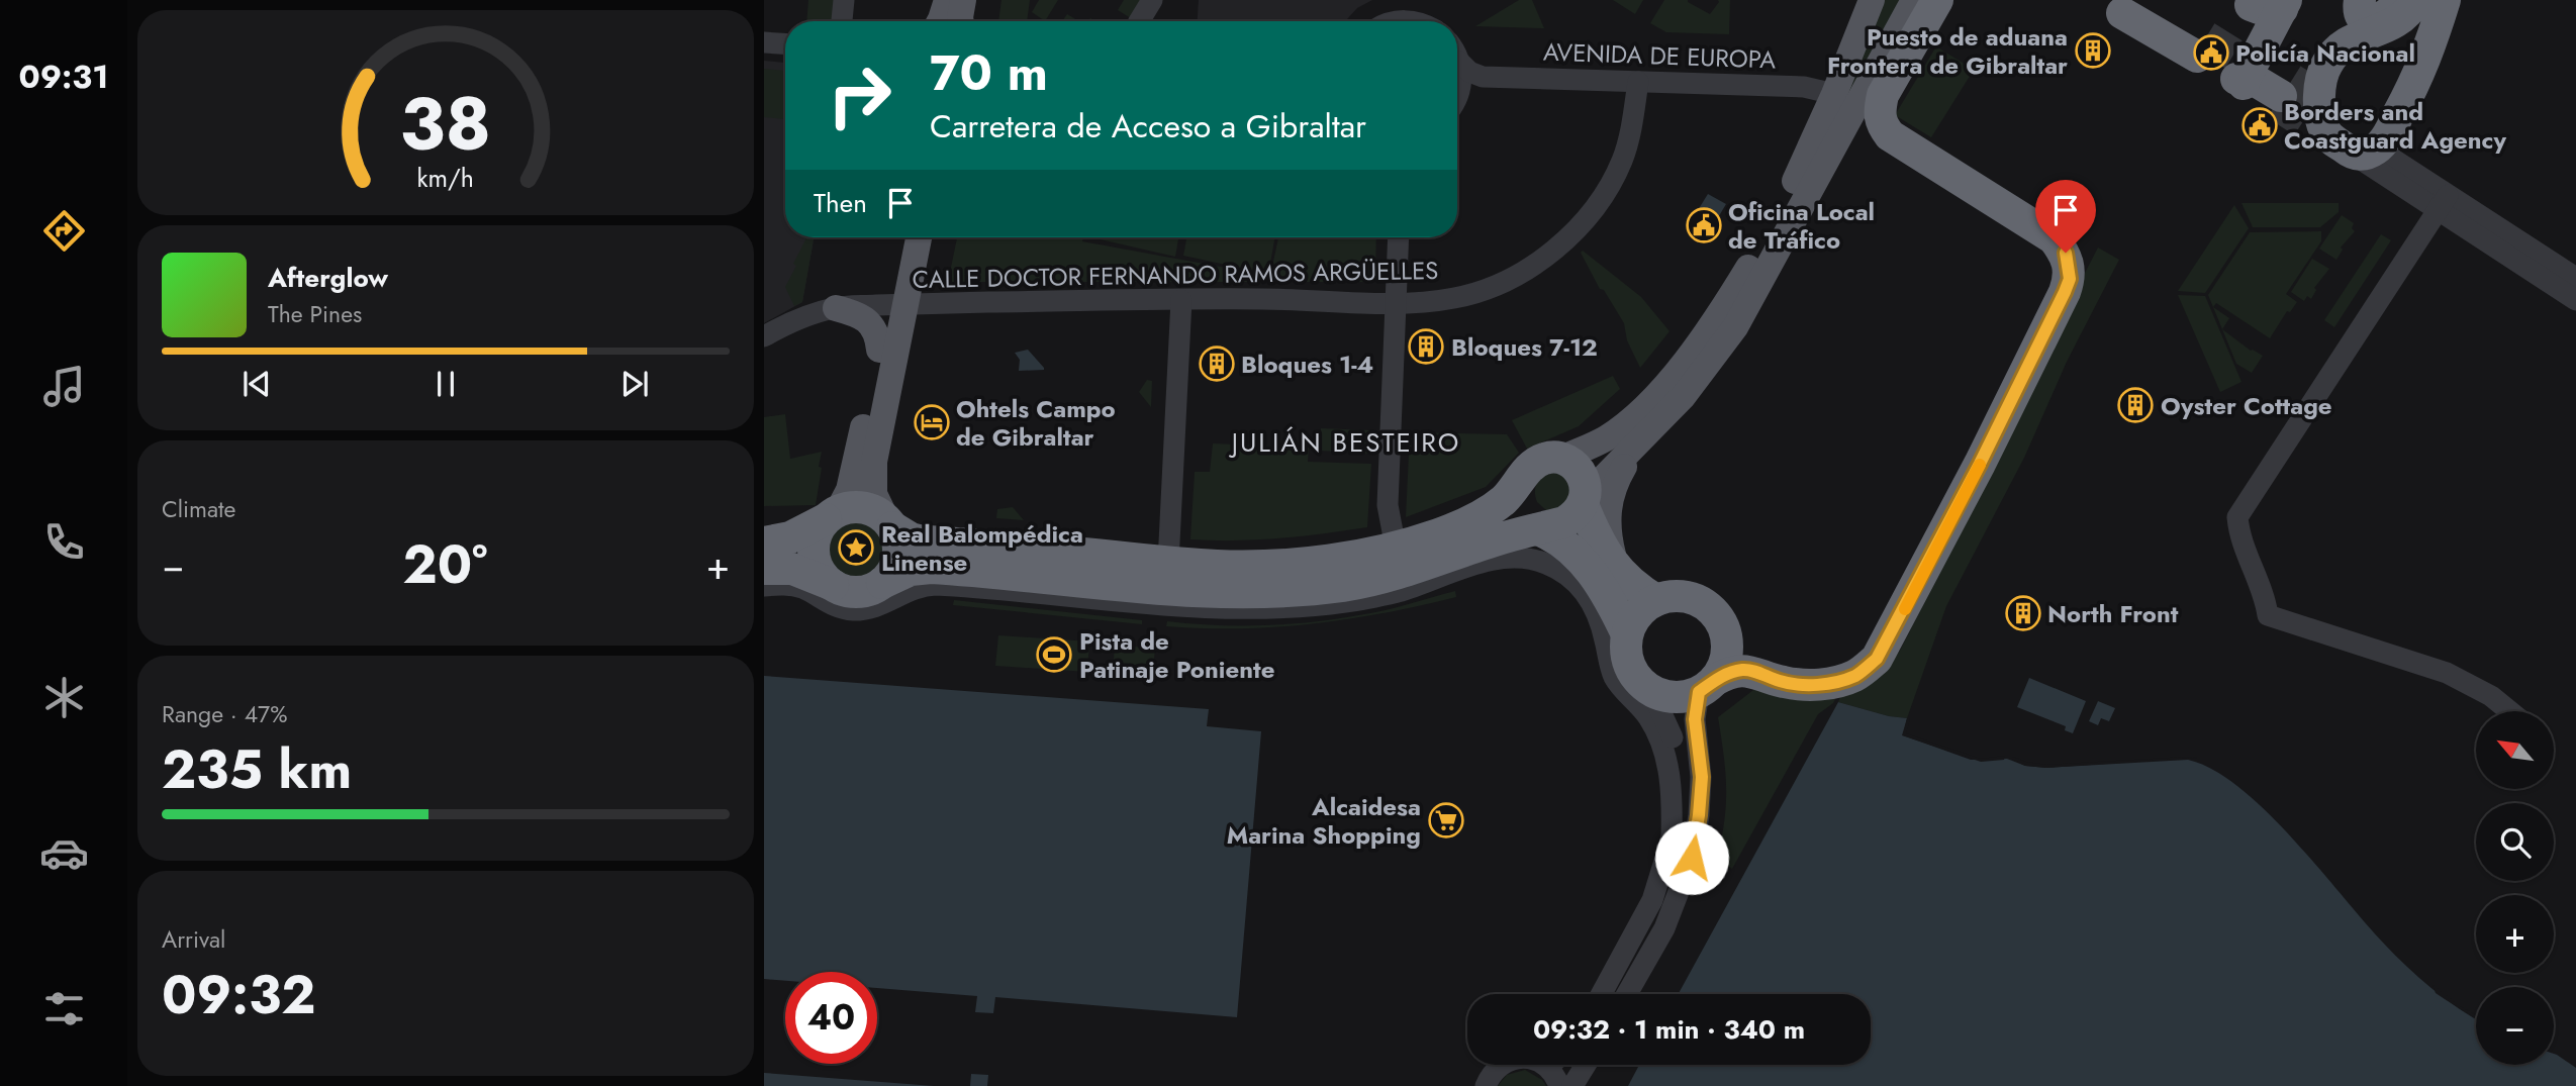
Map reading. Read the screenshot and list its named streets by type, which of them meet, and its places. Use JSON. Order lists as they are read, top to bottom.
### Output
{
  "streets": {
    "street": ["AVENIDA DE EUROPA", "CALLE DOCTOR FERNANDO RAMOS ARGÜELLES"]
  },
  "crossings": [
    ["AVENIDA DE EUROPA", "CALLE DOCTOR FERNANDO RAMOS ARGÜELLES"]
  ],
  "districts": ["JULIÁN BESTEIRO"],
  "places": {
    "building": [
      "Puesto de aduana Frontera de Gibraltar",
      "Bloques 7-12",
      "Bloques 1-4",
      "Oyster Cottage",
      "North Front"
    ],
    "public building": ["Policía Nacional", "Borders and Coastguard Agency", "Oficina Local de Tráfico"],
    "hotel": ["Ohtels Campo de Gibraltar"],
    "place": ["Real Balompédica Linense"],
    "sports": ["Pista de Patinaje Poniente"],
    "supermarket": ["Alcaidesa Marina Shopping"]
  },
  "north": "top left",
  "page": {
    "tabs": "09:31",
    "turn": ["70 m", "Carretera de Acceso a Gibraltar"],
    "then": "Then",
    "song": ["Afterglow", "The Pines"],
    "tile": [
      "Climate",
      ["Range · 47%", "235 km"],
      ["Arrival", "09:32"]
    ],
    "heat": ["−", "20°", "+"],
    "map_buttons": ["+", "−"],
    "limit": "40",
    "trip": "09:32 · 1 min · 340 m",
    "gauge": ["38", "km/h"]
  }
}
